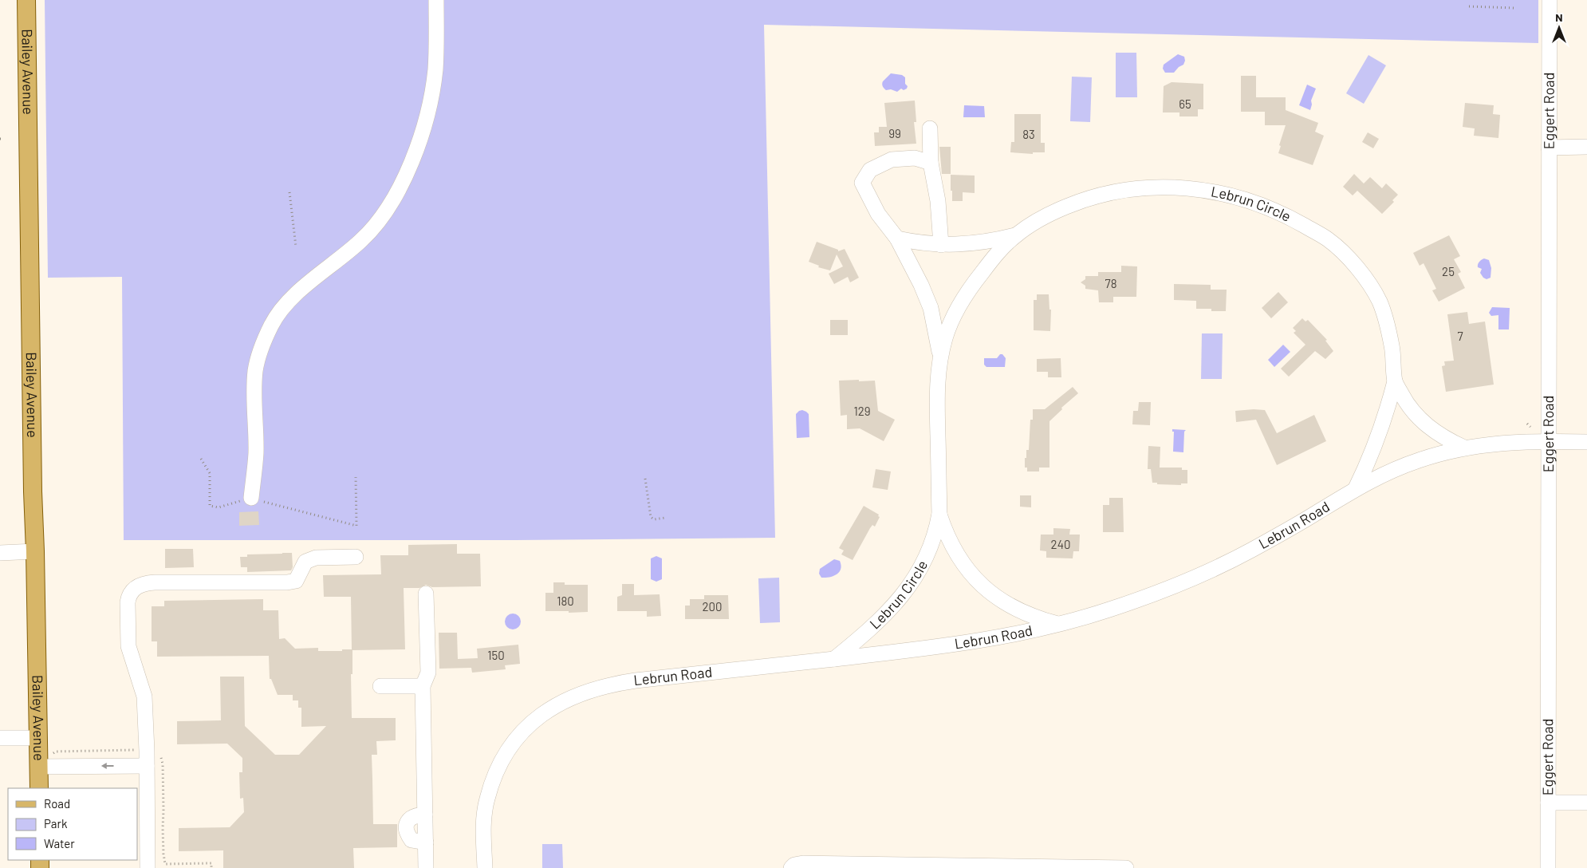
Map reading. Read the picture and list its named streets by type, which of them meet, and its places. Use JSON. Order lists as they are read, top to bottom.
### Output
{
  "streets": {
    "main road": ["Bailey Avenue"],
    "street": ["Eggert Road", "Lebrun Circle", "Lebrun Road"]
  },
  "crossings": [
    ["Eggert Road", "Lebrun Road"],
    ["Lebrun Circle", "Lebrun Road"]
  ],
  "house_numbers": [
    "65",
    "99",
    "83",
    "25",
    "78",
    "7",
    "129",
    "240",
    "180",
    "200",
    "150"
  ],
  "legend": ["Road", "Park", "Water"],
  "north": "top"
}
